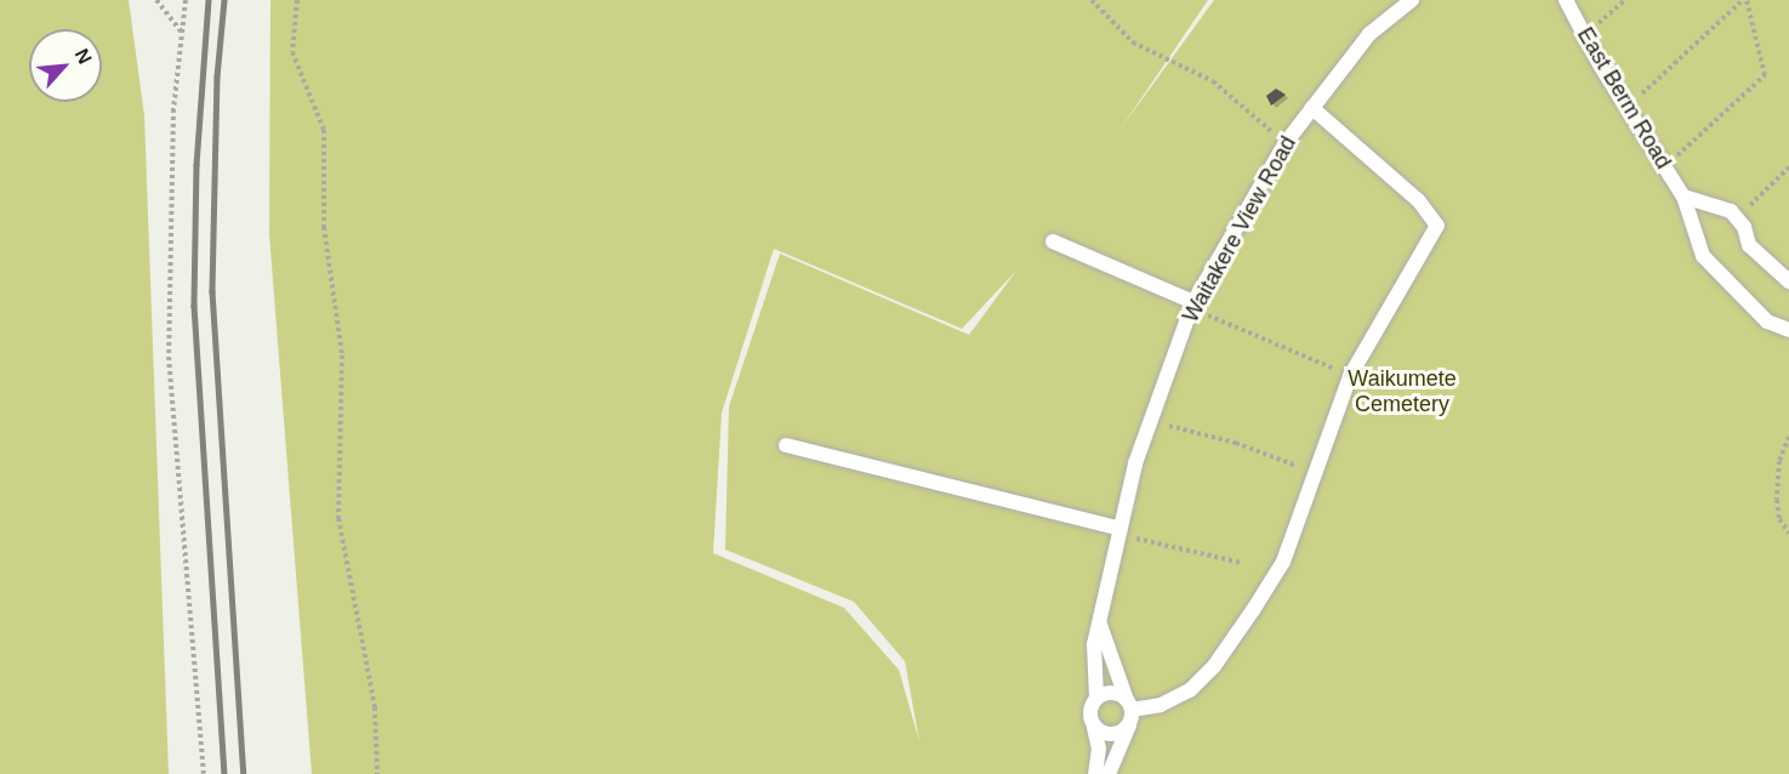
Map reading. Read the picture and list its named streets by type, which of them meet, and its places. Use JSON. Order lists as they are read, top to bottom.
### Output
{
  "streets": {
    "lane": ["East Berm Road", "Waitakere View Road"]
  },
  "parks": ["Waikumete Cemetery"],
  "north": "top right"
}
